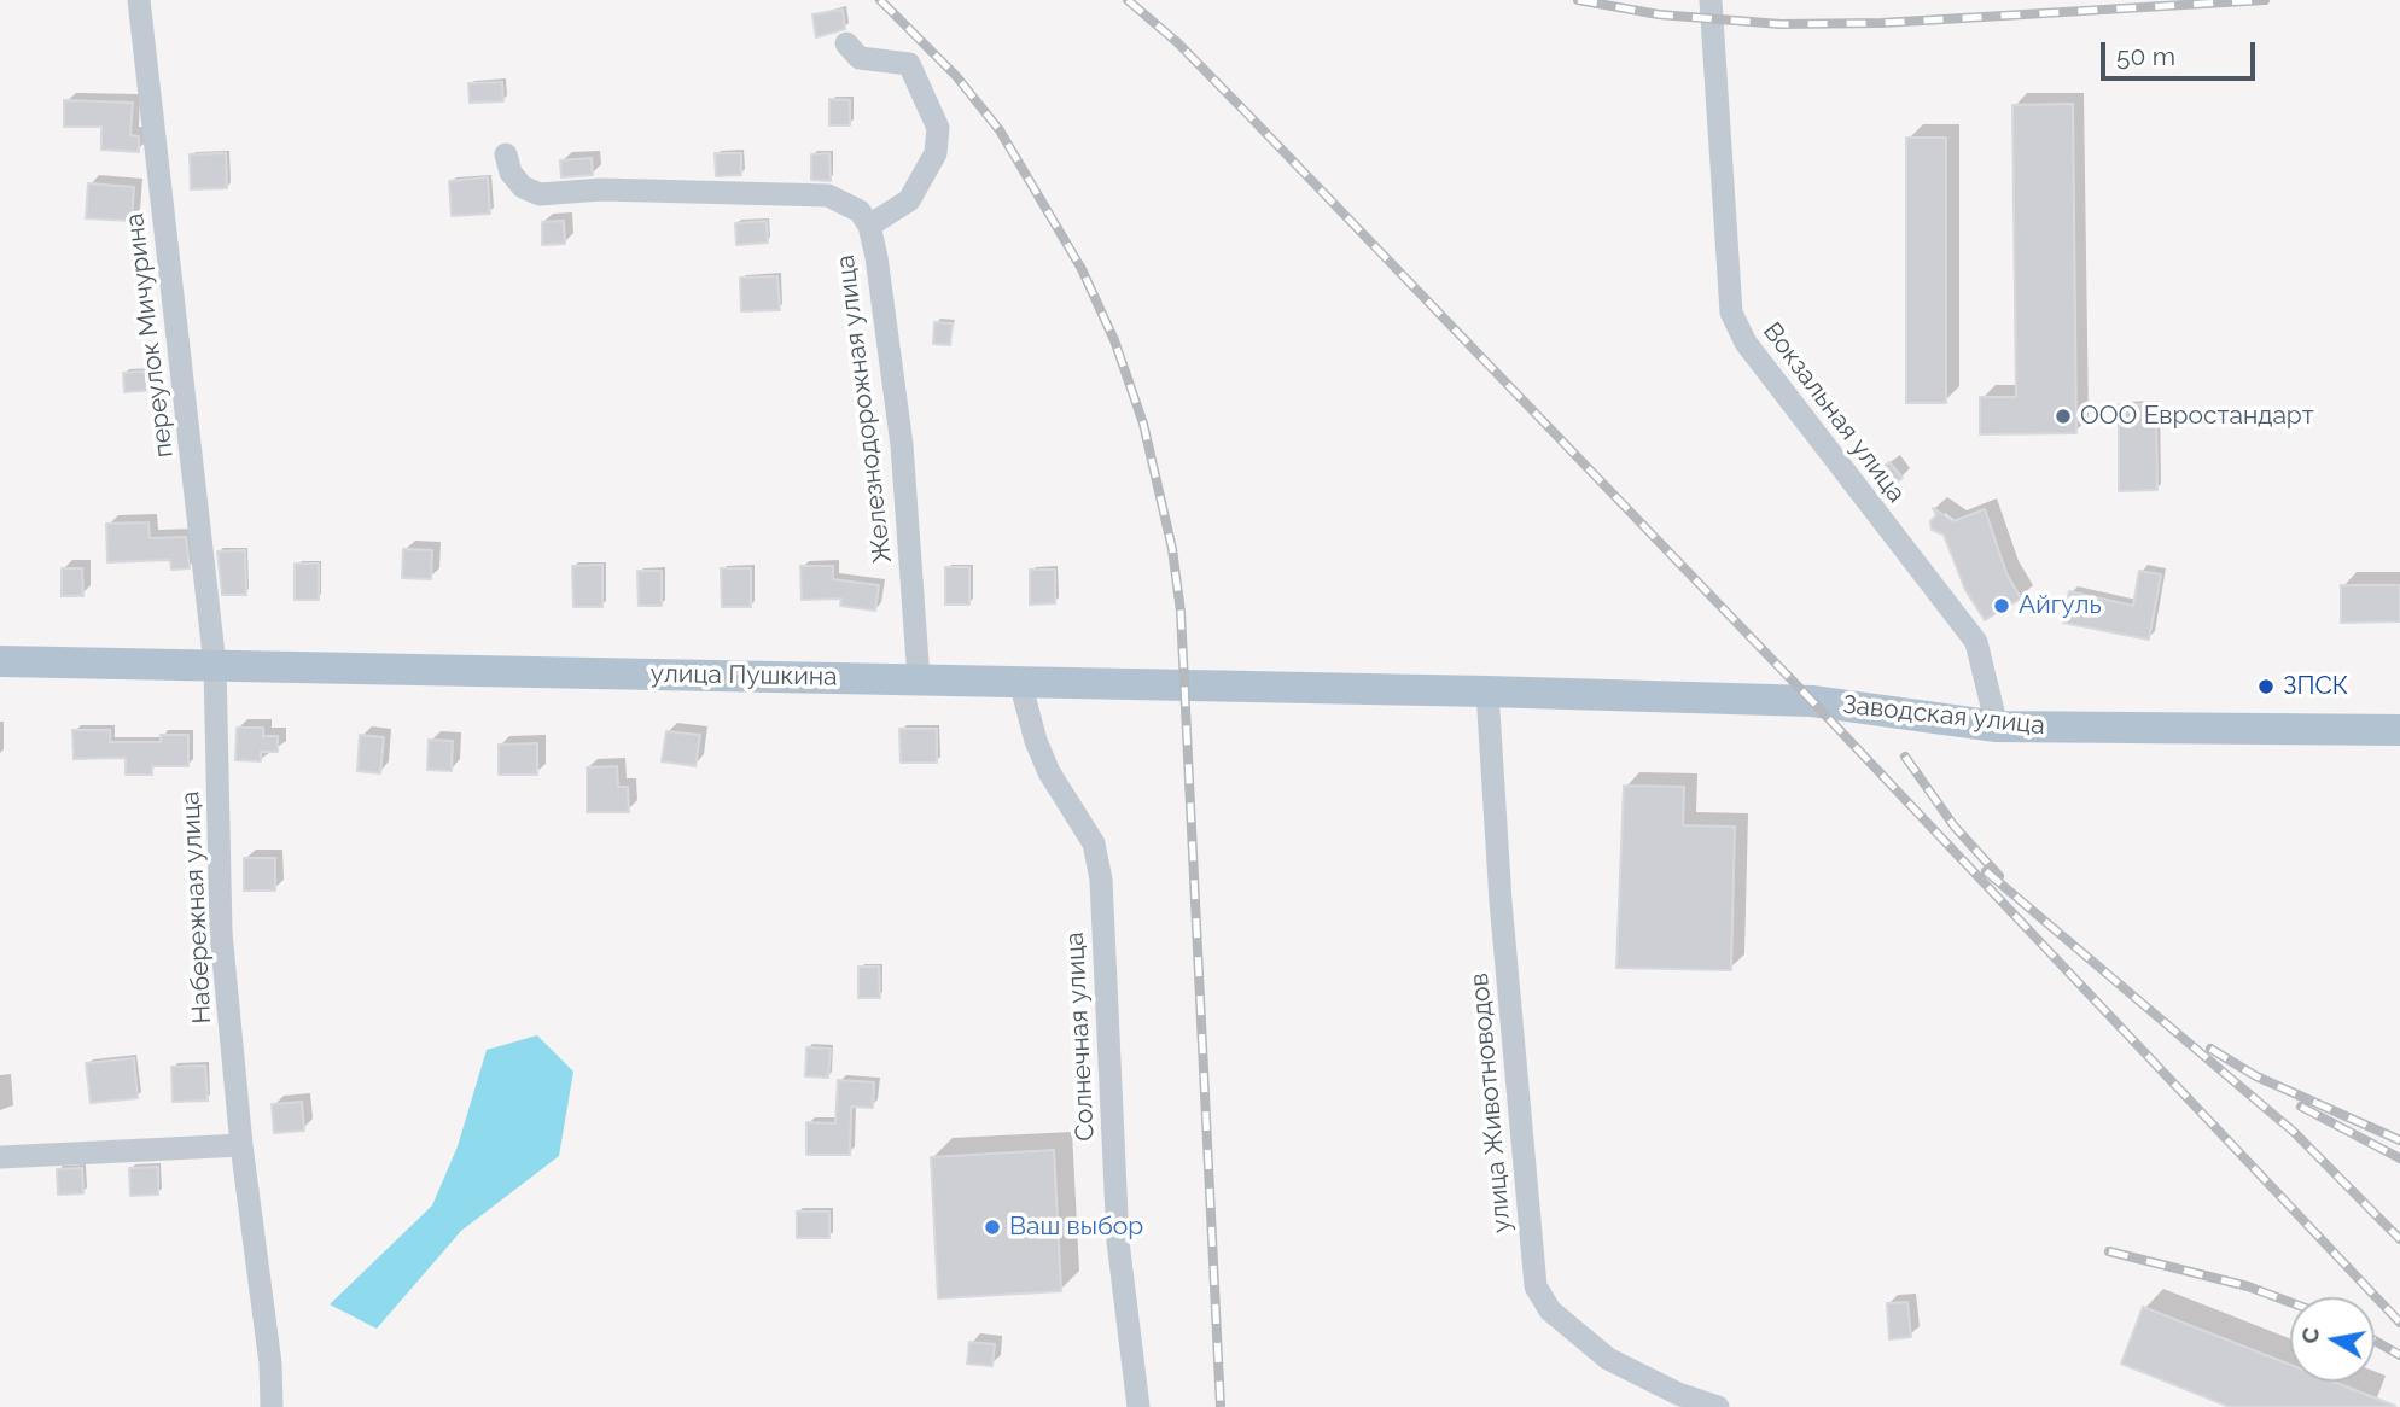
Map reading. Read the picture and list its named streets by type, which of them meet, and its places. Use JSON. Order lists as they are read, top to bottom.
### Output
{
  "streets": {
    "main road": ["улица Пушкина", "Заводская улица"],
    "street": [
      "переулок Мичурина",
      "Железнодорожная улица",
      "Вокзальная улица",
      "Набережная улица",
      "Солнечная улица",
      "улица Животноводов"
    ]
  },
  "crossings": [
    ["переулок Мичурина", "улица Пушкина"],
    ["переулок Мичурина", "Набережная улица"],
    ["Железнодорожная улица", "улица Пушкина"],
    ["Вокзальная улица", "Заводская улица"],
    ["улица Пушкина", "Заводская улица"],
    ["улица Пушкина", "Набережная улица"],
    ["улица Пушкина", "Солнечная улица"],
    ["улица Пушкина", "улица Животноводов"],
    ["Заводская улица", "улица Животноводов"]
  ],
  "places": [
    "ООО Евростандарт",
    "Айгуль",
    "ЗПСК",
    "Ваш выбор"
  ],
  "scale_bar": "50 m",
  "north": "left"
}
